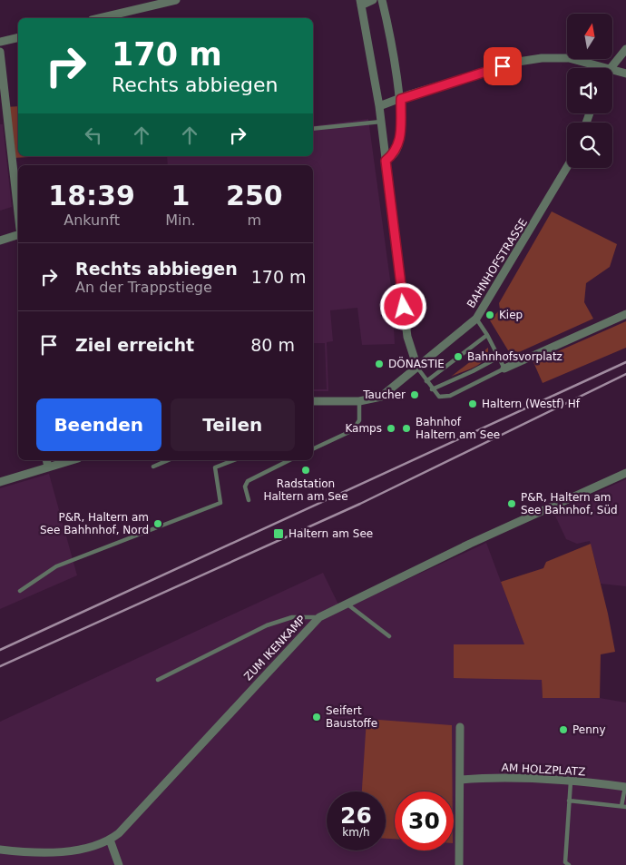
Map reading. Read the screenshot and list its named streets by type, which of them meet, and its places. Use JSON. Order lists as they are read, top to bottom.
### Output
{
  "streets": {
    "street": ["BAHNHOFSTRASSE", "ZUM IKENKAMP", "AM HOLZPLATZ"]
  },
  "places": {
    "other": [
      "Kiep",
      "Bahnhofsvorplatz",
      "DÖNASTIE",
      "Taucher",
      "Haltern (Westf) Hf",
      "Kamps",
      "Bahnhof Haltern am See",
      "Radstation Haltern am See",
      "P&R, Haltern am See Bahnhof, Süd",
      "P&R, Haltern am See Bahhnhof, Nord",
      "Seifert Baustoffe",
      "Penny"
    ],
    "transit": ["Haltern am See"]
  },
  "north": "top",
  "page": {
    "turn": ["170 m", "Rechts abbiegen"],
    "eta": [
      "18:39",
      "Ankunft",
      "1",
      "Min.",
      "250",
      "m"
    ],
    "list": [
      {
        "name": "Rechts abbiegen",
        "note": "An der Trappstiege",
        "value": "170 m"
      },
      {
        "name": "Ziel erreicht",
        "value": "80 m"
      }
    ],
    "buttons": ["Beenden", "Teilen"],
    "speed": "26 km/h",
    "limit": "30"
  }
}
